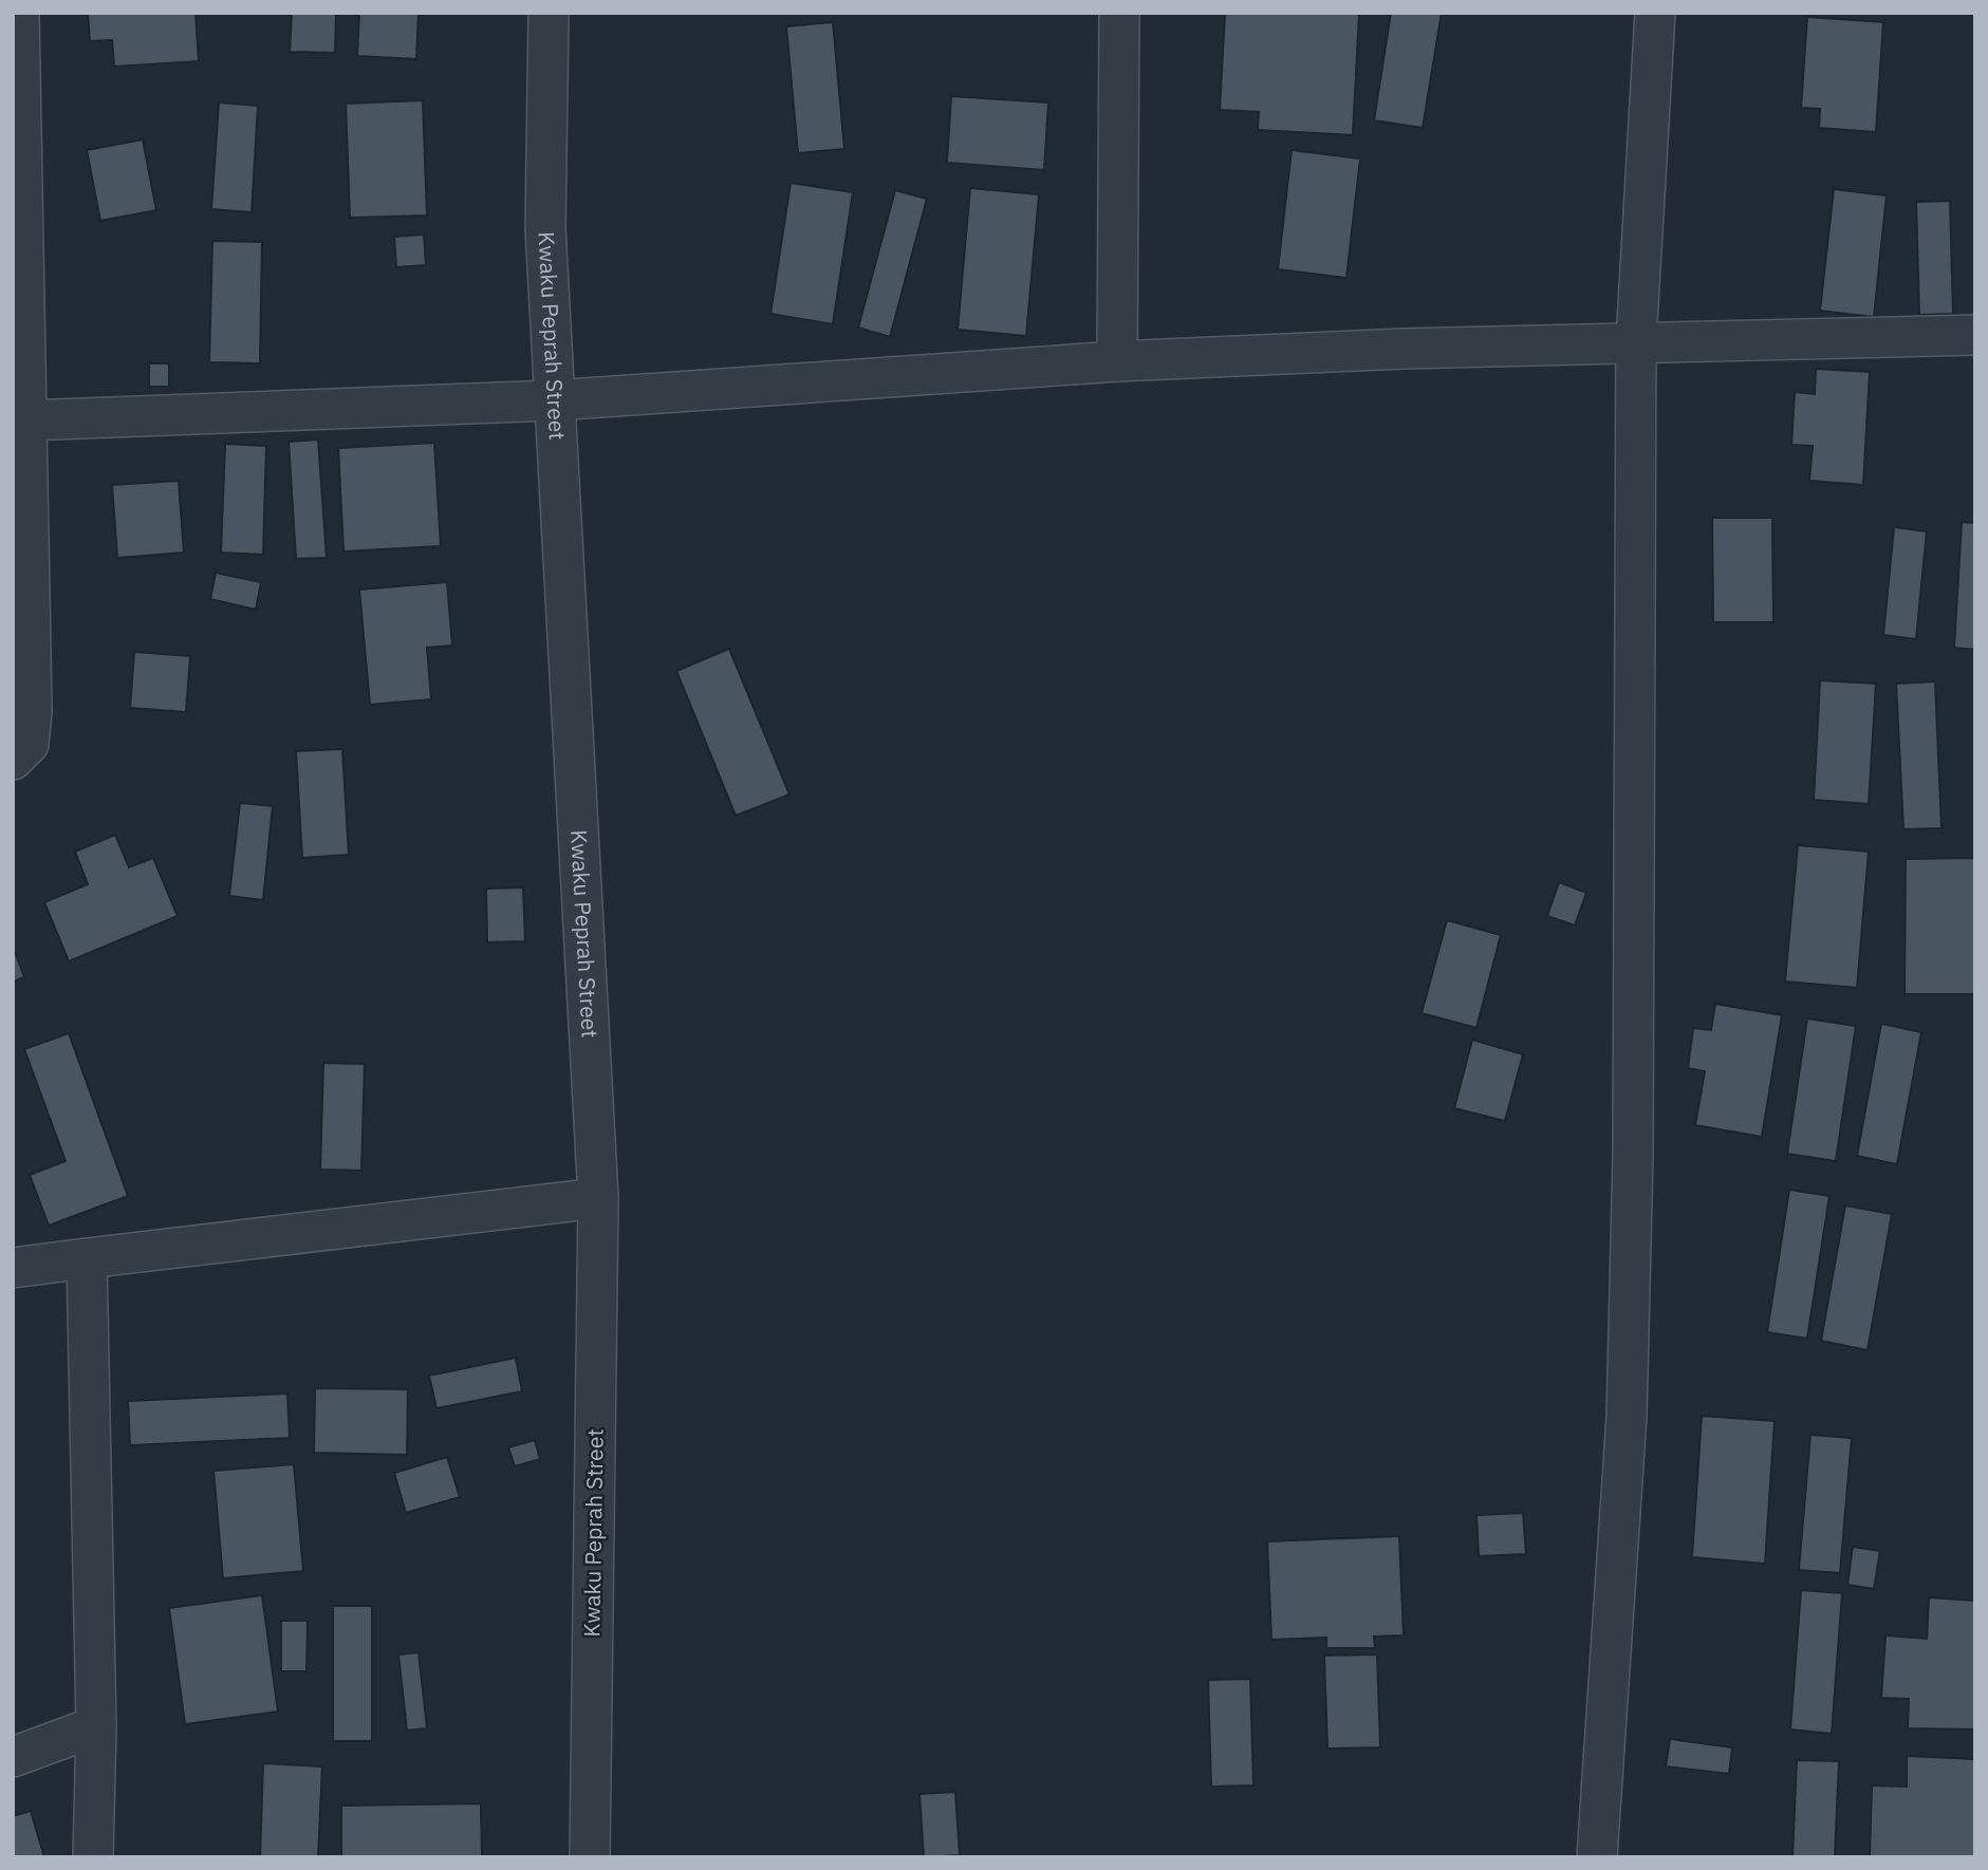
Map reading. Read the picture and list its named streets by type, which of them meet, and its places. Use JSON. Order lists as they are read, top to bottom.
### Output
{
  "streets": {
    "street": ["Kwaku Peprah Street"]
  }
}
